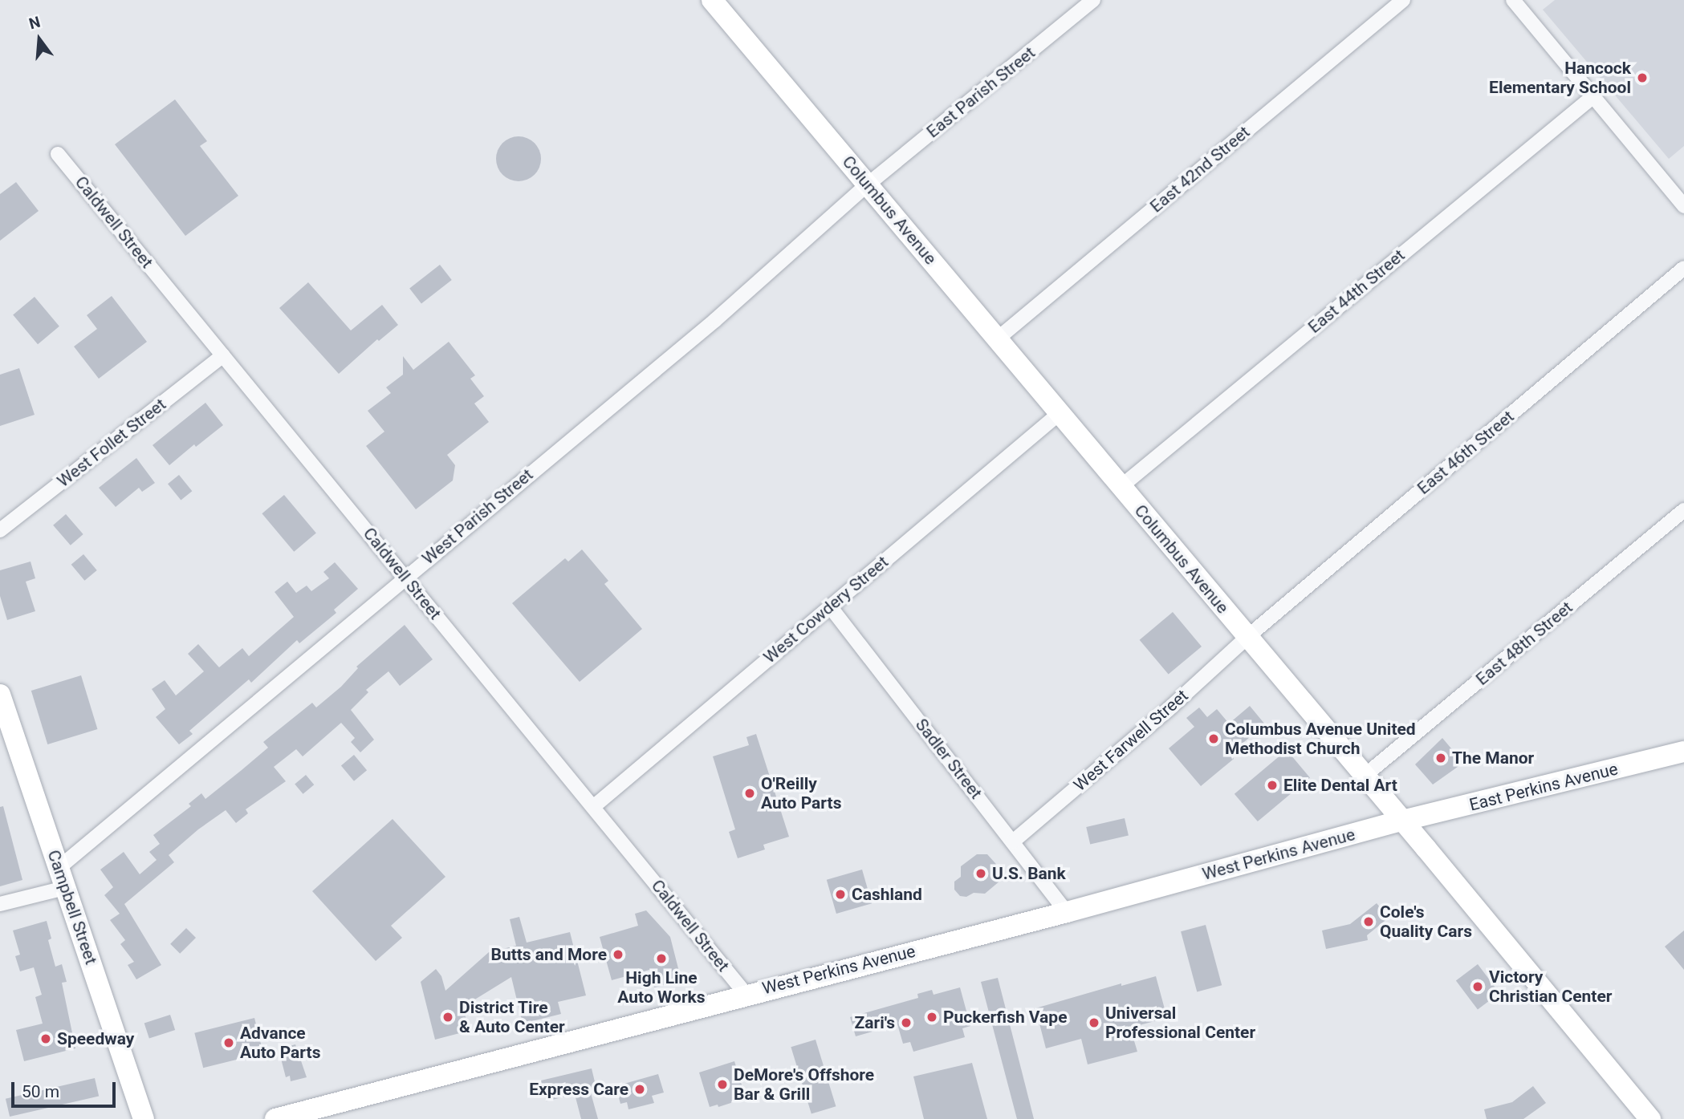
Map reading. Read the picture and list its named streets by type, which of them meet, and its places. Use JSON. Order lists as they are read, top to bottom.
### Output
{
  "streets": {
    "main road": [
      "Columbus Avenue",
      "East Perkins Avenue",
      "West Perkins Avenue",
      "Campbell Street"
    ],
    "street": [
      "East Parish Street",
      "East 42nd Street",
      "Caldwell Street",
      "East 44th Street",
      "West Follet Street",
      "East 46th Street",
      "West Parish Street",
      "West Cowdery Street",
      "East 48th Street",
      "West Farwell Street",
      "Sadler Street"
    ]
  },
  "crossings": [
    ["East Parish Street", "Columbus Avenue"],
    ["East Parish Street", "West Parish Street"],
    ["East 42nd Street", "Columbus Avenue"],
    ["Columbus Avenue", "East 44th Street"],
    ["Columbus Avenue", "East 46th Street"],
    ["Columbus Avenue", "West Parish Street"],
    ["Columbus Avenue", "West Cowdery Street"],
    ["Columbus Avenue", "East 48th Street"],
    ["Columbus Avenue", "West Farwell Street"],
    ["Columbus Avenue", "East Perkins Avenue"],
    ["Columbus Avenue", "West Perkins Avenue"],
    ["Caldwell Street", "West Follet Street"],
    ["Caldwell Street", "West Parish Street"],
    ["Caldwell Street", "West Cowdery Street"],
    ["Caldwell Street", "West Perkins Avenue"],
    ["East 46th Street", "West Farwell Street"],
    ["West Parish Street", "Campbell Street"],
    ["West Cowdery Street", "Sadler Street"],
    ["West Farwell Street", "Sadler Street"],
    ["Sadler Street", "West Perkins Avenue"],
    ["East Perkins Avenue", "West Perkins Avenue"]
  ],
  "places": [
    "Hancock Elementary School",
    "Columbus Avenue United Methodist Church",
    "The Manor",
    "Elite Dental Art",
    "O'Reilly Auto Parts",
    "U.S. Bank",
    "Cashland",
    "Cole's Quality Cars",
    "Butts and More",
    "High Line Auto Works",
    "Victory Christian Center",
    "District Tire & Auto Center",
    "Puckerfish Vape",
    "Zari's",
    "Universal Professional Center",
    "Speedway",
    "Advance Auto Parts",
    "DeMore's Offshore Bar & Grill",
    "Express Care"
  ],
  "scale_bar": "50 m",
  "north": "top"
}
